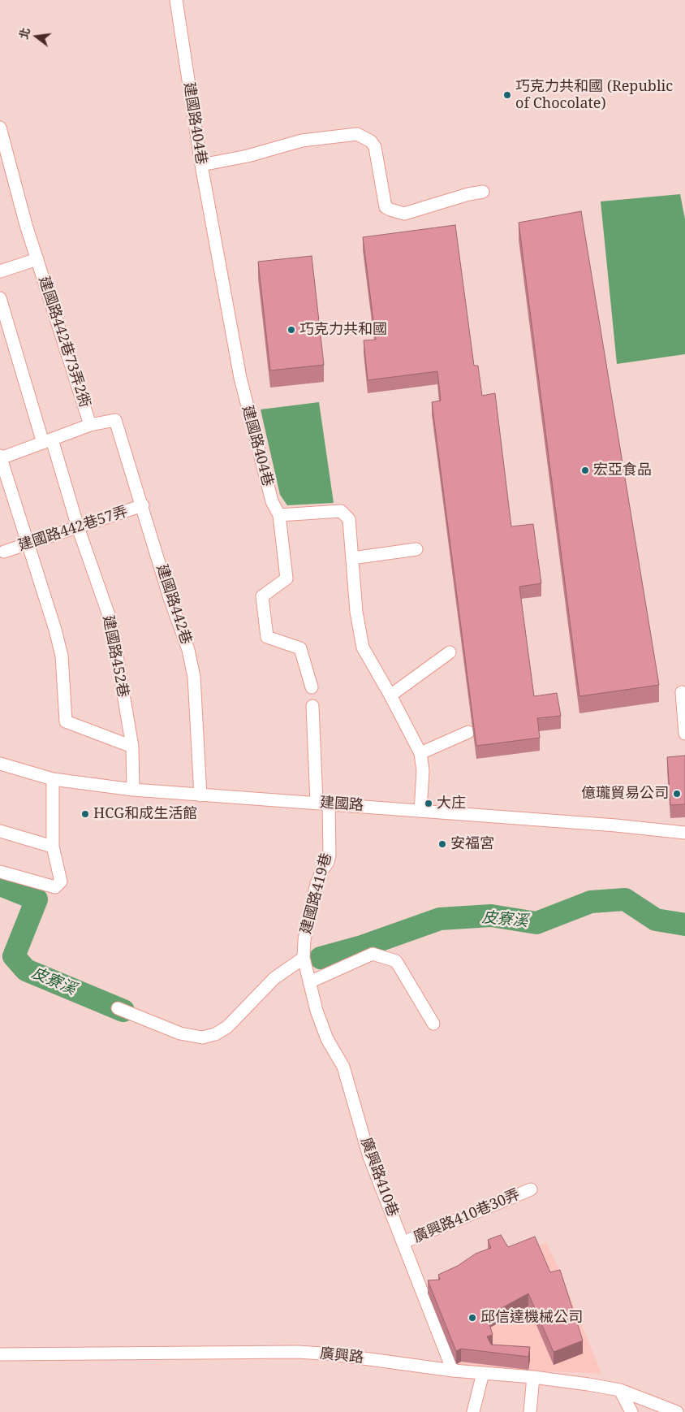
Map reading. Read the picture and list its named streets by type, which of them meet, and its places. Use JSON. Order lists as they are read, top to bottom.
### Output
{
  "streets": {
    "street": [
      "建國路404巷",
      "建國路442巷73弄2衖",
      "建國路442巷57弄",
      "建國路442巷",
      "建國路452巷",
      "建國路",
      "建國路419巷",
      "廣興路410巷",
      "廣興路410巷30弄",
      "廣興路"
    ]
  },
  "crossings": [
    ["建國路442巷73弄2衖", "建國路442巷"],
    ["建國路442巷57弄", "建國路442巷"],
    ["建國路442巷57弄", "建國路452巷"],
    ["建國路442巷", "建國路"],
    ["建國路452巷", "建國路"],
    ["建國路", "建國路419巷"],
    ["建國路419巷", "廣興路410巷"],
    ["廣興路410巷", "廣興路410巷30弄"],
    ["廣興路410巷", "廣興路"]
  ],
  "water": ["皮寮溪"],
  "places": [
    "巧克力共和國 (Republic of Chocolate)",
    "巧克力共和國",
    "宏亞食品",
    "億瓏貿易公司",
    "大庄",
    "HCG和成生活館",
    "安福宮",
    "邱信達機械公司"
  ],
  "north": "left"
}
